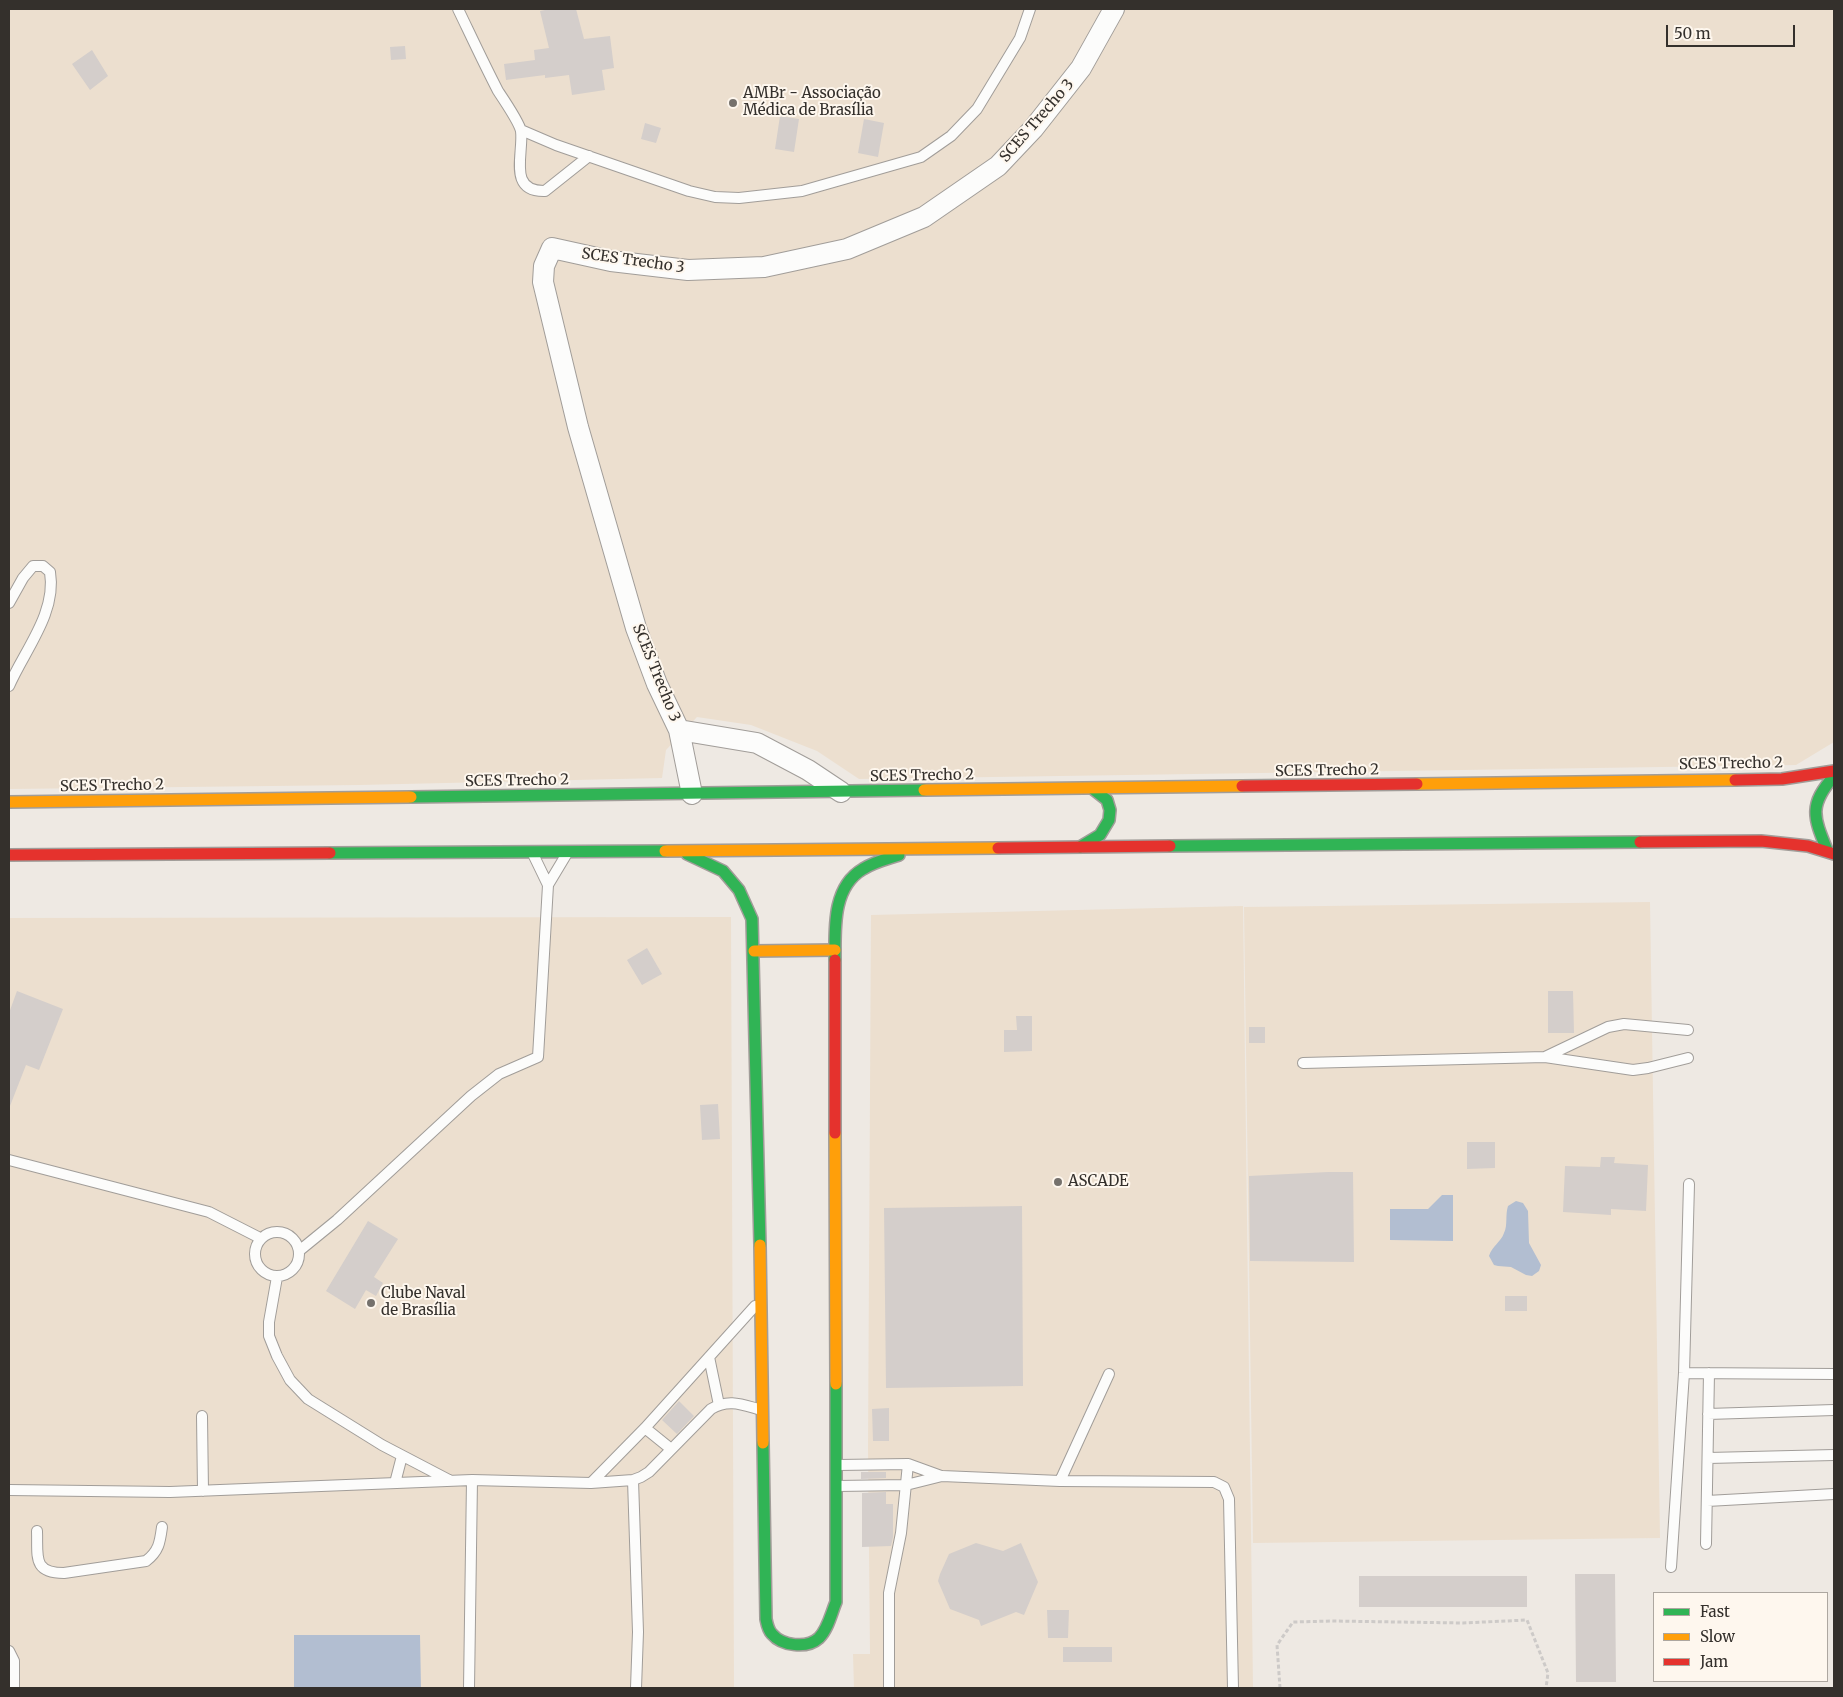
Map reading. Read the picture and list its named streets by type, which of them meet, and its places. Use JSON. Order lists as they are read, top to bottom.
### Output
{
  "streets": {
    "main road": ["SCES Trecho 2"],
    "street": ["SCES Trecho 3"]
  },
  "crossings": [
    ["SCES Trecho 3", "SCES Trecho 2"]
  ],
  "places": ["AMBr - Associação Médica de Brasília", "ASCADE", "Clube Naval de Brasília"],
  "legend": ["Fast", "Slow", "Jam"],
  "scale_bar": "50 m"
}
